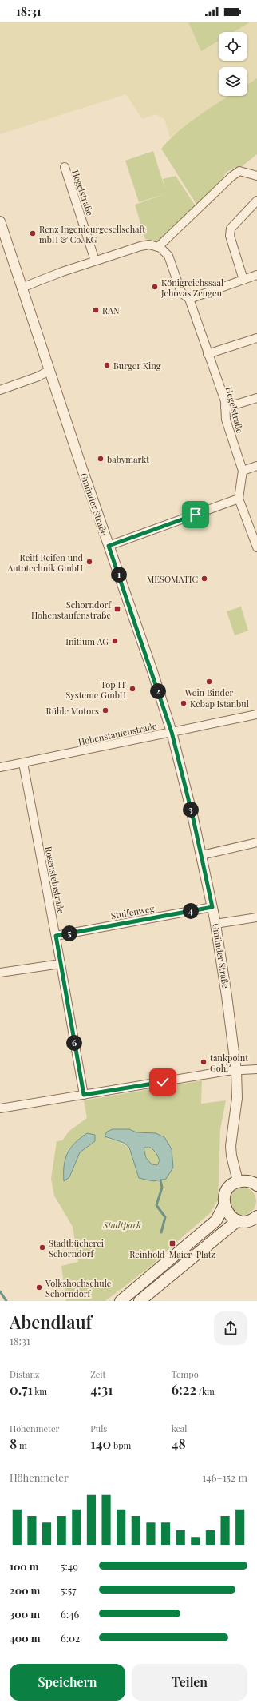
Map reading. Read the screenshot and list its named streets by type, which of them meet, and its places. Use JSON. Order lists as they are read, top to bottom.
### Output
{
  "streets": {
    "street": [
      "Hegelstraße",
      "Gmünder Straße",
      "Hohenstaufenstraße",
      "Rosensteinstraße",
      "Stuifenweg"
    ]
  },
  "crossings": [
    ["Gmünder Straße", "Hohenstaufenstraße"],
    ["Gmünder Straße", "Stuifenweg"],
    ["Hohenstaufenstraße", "Rosensteinstraße"],
    ["Rosensteinstraße", "Stuifenweg"]
  ],
  "parks": ["Stadtpark"],
  "places": {
    "other": [
      "Renz Ingenieurgesellschaft mbH & Co. KG",
      "Königreichssaal Jehovas Zeugen",
      "RAN",
      "Burger King",
      "babymarkt",
      "Reiff Reifen und Autotechnik GmbH",
      "MESOMATIC",
      "Initium AG",
      "Wein Binder",
      "Top IT Systeme GmbH",
      "Kebap Istanbul",
      "Rühle Motors",
      "tankpoint Gohl",
      "Stadtbücherei Schorndorf",
      "Volkshochschule Schorndorf"
    ],
    "transit": ["Schorndorf Hohenstaufenstraße", "Reinhold-Maier-Platz"]
  },
  "page": {
    "status": "18:31",
    "pins": [
      "1",
      "2",
      "3",
      "4",
      "5",
      "6"
    ],
    "heading": ["Abendlauf", "18:31"],
    "stats": [
      ["Distanz", "0.71 km"],
      ["Zeit", "4:31"],
      ["Tempo", "6:22 /km"],
      ["Höhenmeter", "8 m"],
      ["Puls", "140 bpm"],
      ["kcal", "48"]
    ],
    "chart": ["Höhenmeter", "146–152 m"],
    "list": [
      {
        "name": "100 m",
        "note": "5:49"
      },
      {
        "name": "200 m",
        "note": "5:57"
      },
      {
        "name": "300 m",
        "note": "6:46"
      },
      {
        "name": "400 m",
        "note": "6:02"
      }
    ],
    "buttons": ["Speichern", "Teilen"]
  }
}
